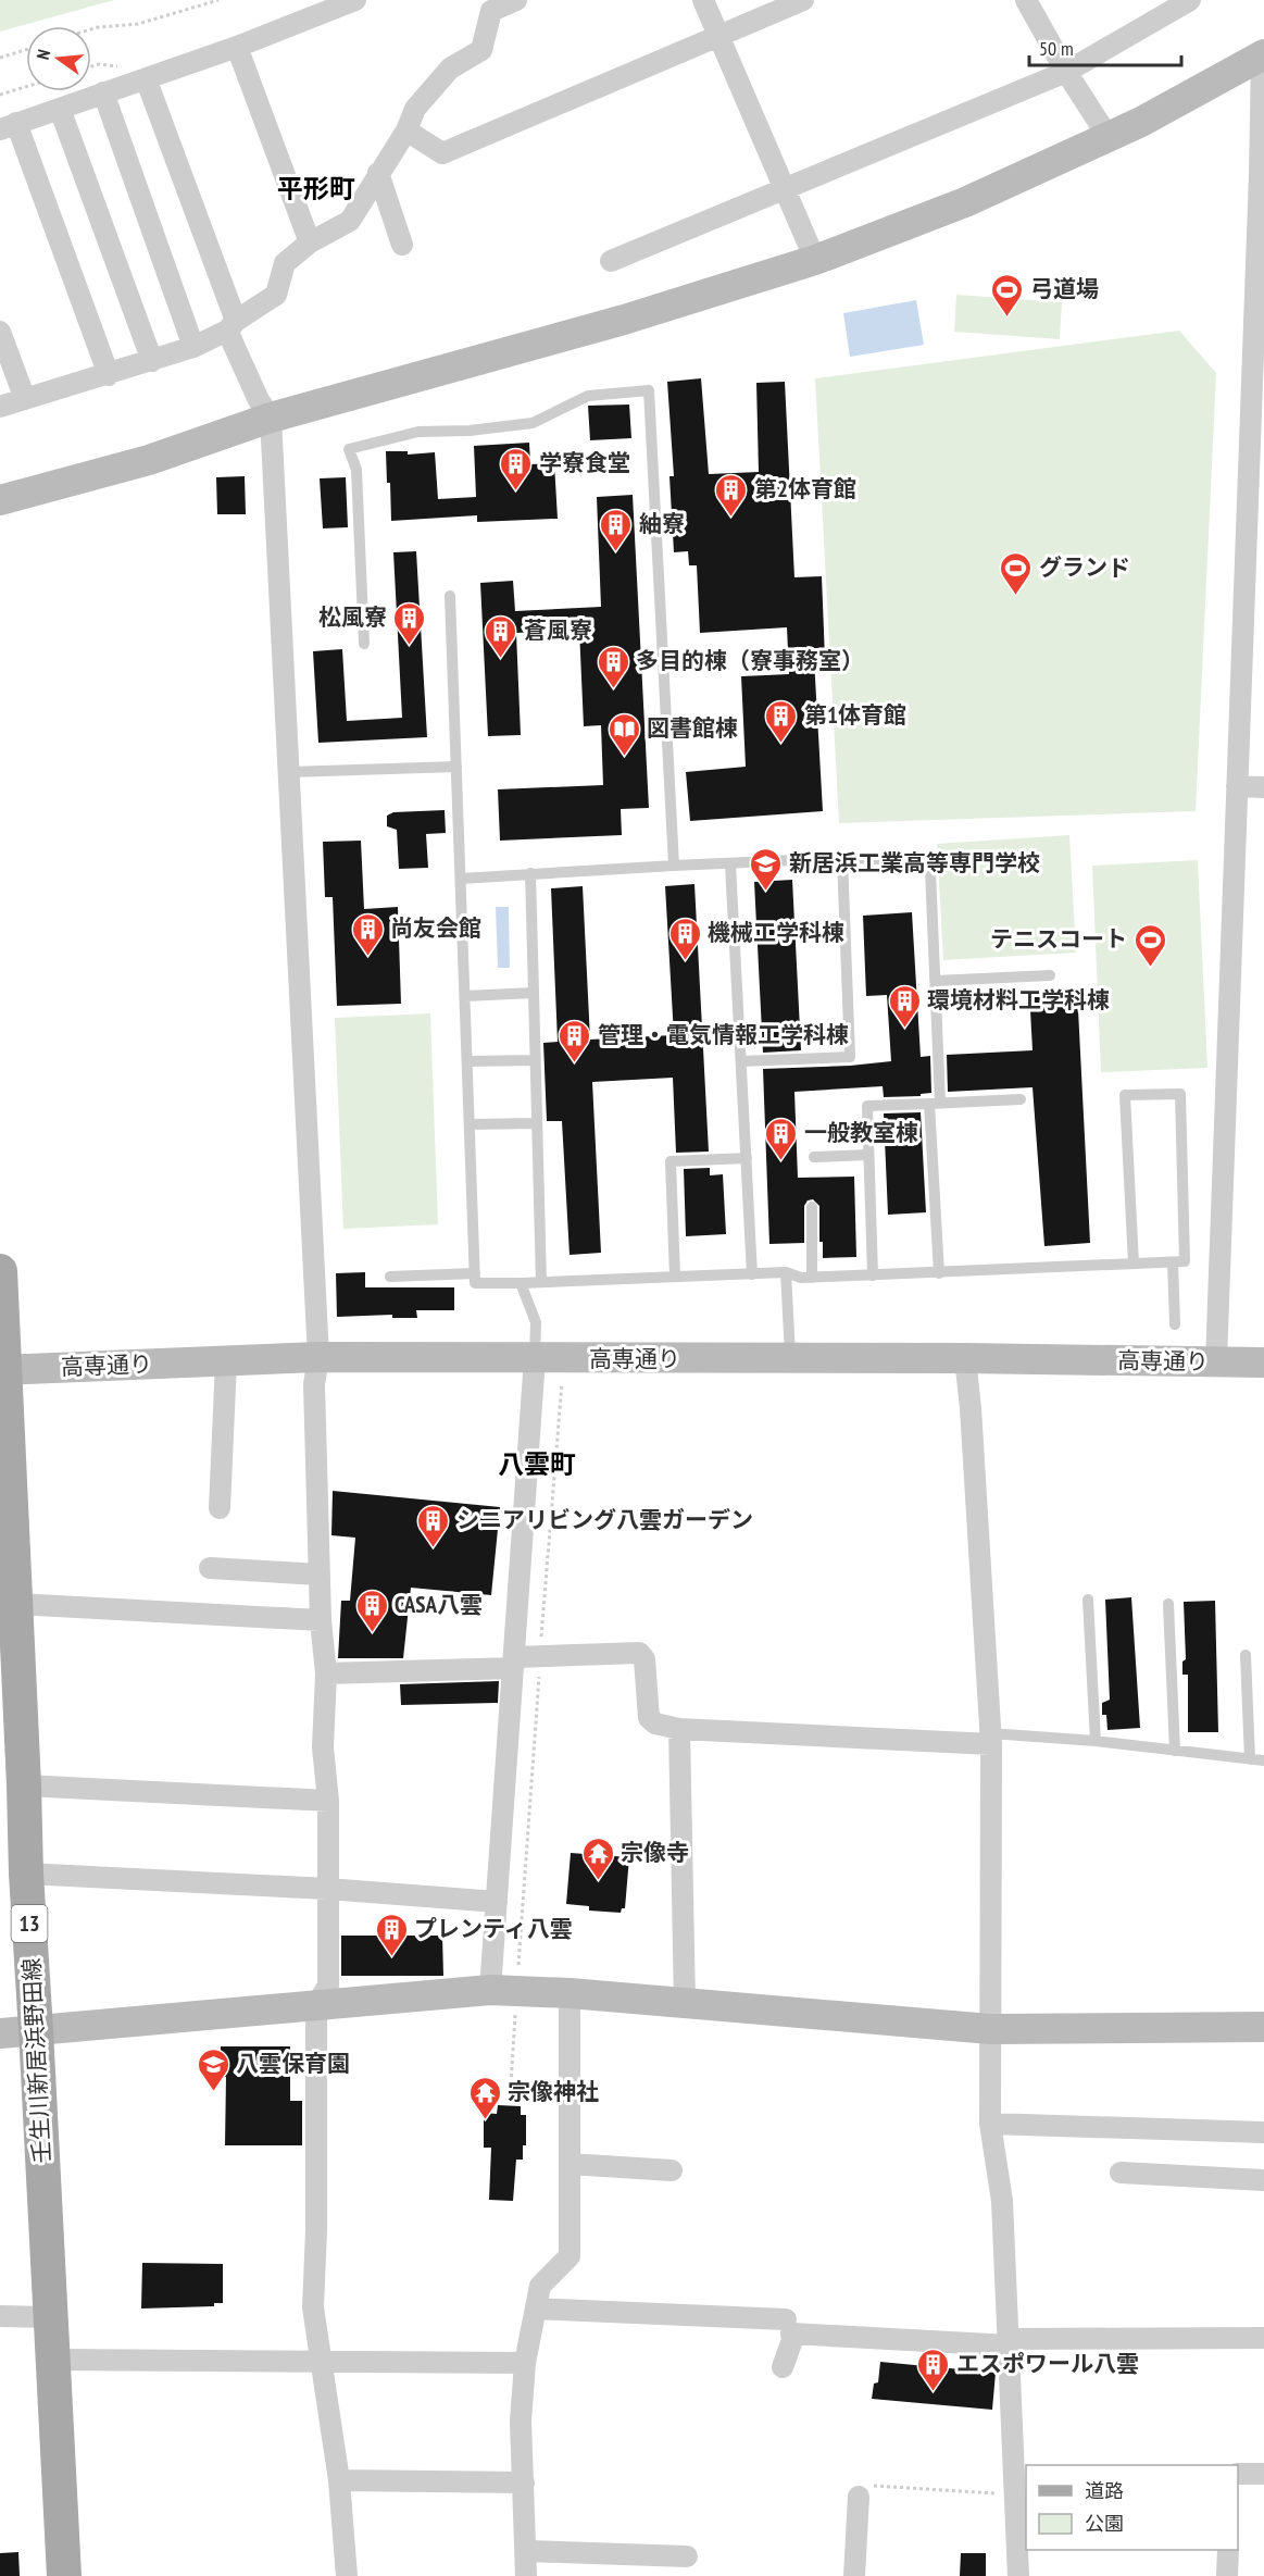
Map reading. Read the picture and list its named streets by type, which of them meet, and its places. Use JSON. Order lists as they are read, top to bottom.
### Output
{
  "streets": {
    "main road": ["13", "壬生川新居浜野田線"],
    "street": ["高専通り"]
  },
  "crossings": [
    ["高専通り", "壬生川新居浜野田線"]
  ],
  "districts": ["平形町", "八雲町"],
  "places": {
    "sports": ["弓道場", "グランド", "テニスコート"],
    "building": [
      "学寮食堂",
      "第2体育館",
      "紬寮",
      "松風寮",
      "蒼風寮",
      "多目的棟（寮事務室）",
      "第1体育館",
      "尚友会館",
      "機械工学科棟",
      "環境材料工学科棟",
      "管理・電気情報工学科棟",
      "一般教室棟",
      "シニアリビング八雲ガーデン",
      "CASA八雲",
      "プレンティ八雲",
      "エスポワール八雲"
    ],
    "library": ["図書館棟"],
    "school or university": ["新居浜工業高等専門学校", "八雲保育園"],
    "temple": ["宗像寺", "宗像神社"]
  },
  "legend": ["道路", "公園"],
  "scale_bar": "50 m",
  "north": "left"
}
